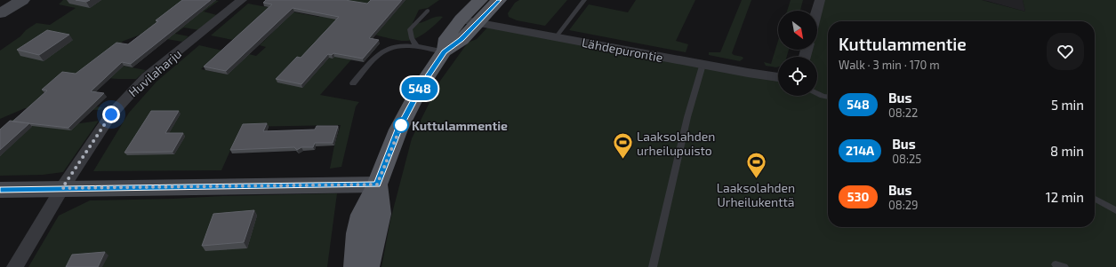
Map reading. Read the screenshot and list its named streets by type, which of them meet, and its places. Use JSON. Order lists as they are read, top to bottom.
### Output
{
  "streets": {
    "street": ["Lähdepurontie", "Huvilaharju"]
  },
  "places": {
    "other": ["Kuttulammentie"],
    "sports": ["Laaksolahden urheilupuisto", "Laaksolahden Urheilukenttä"]
  },
  "lines": ["bus line 548"],
  "north": "bottom right",
  "page": {
    "on_map": "548",
    "heading": ["Kuttulammentie", "Walk · 3 min · 170 m"],
    "list": [
      {
        "mark": "548",
        "name": "Bus",
        "note": "08:22",
        "value": "5 min"
      },
      {
        "mark": "214A",
        "name": "Bus",
        "note": "08:25",
        "value": "8 min"
      },
      {
        "mark": "530",
        "name": "Bus",
        "note": "08:29",
        "value": "12 min"
      }
    ]
  }
}
